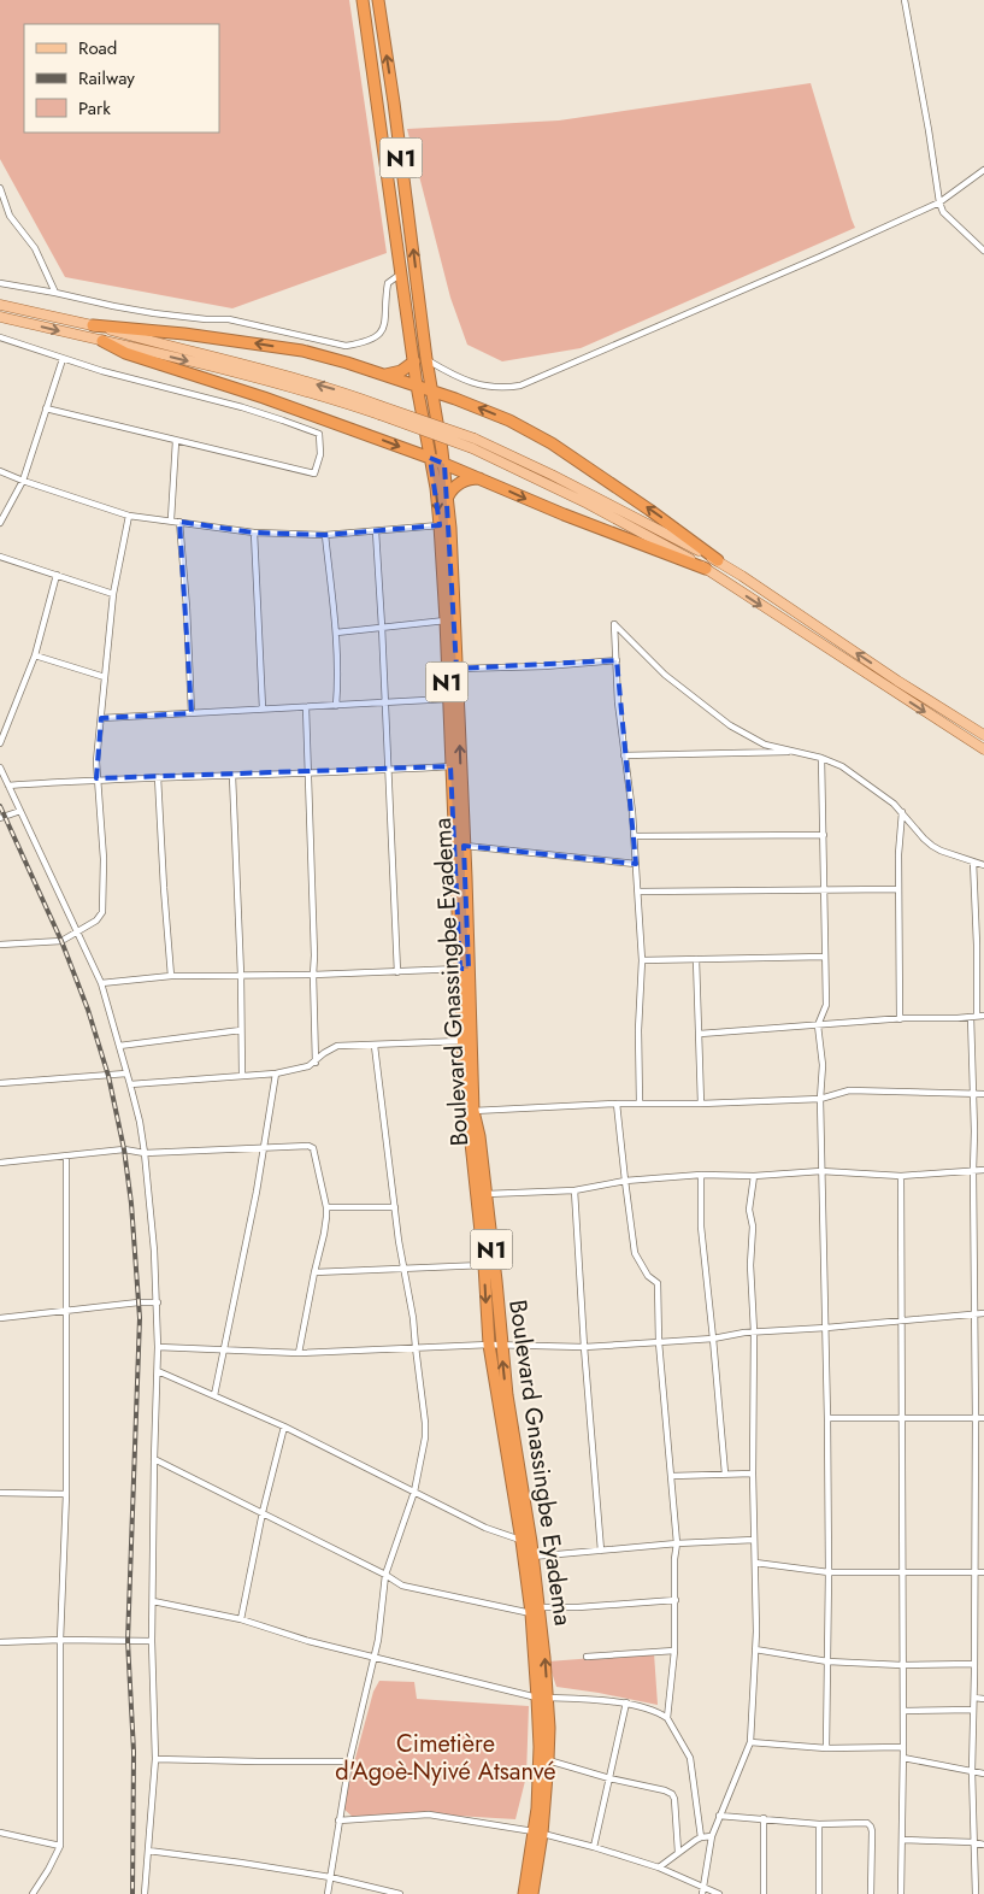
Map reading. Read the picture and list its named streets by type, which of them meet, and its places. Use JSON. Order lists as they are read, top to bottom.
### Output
{
  "streets": {
    "highway": ["N1", "Boulevard Gnassingbe Eyadema"]
  },
  "crossings": [
    ["N1", "Boulevard Gnassingbe Eyadema"]
  ],
  "parks": ["Cimetière d'Agoè-Nyivé Atsanvé"],
  "legend": ["Road", "Railway", "Park"]
}
